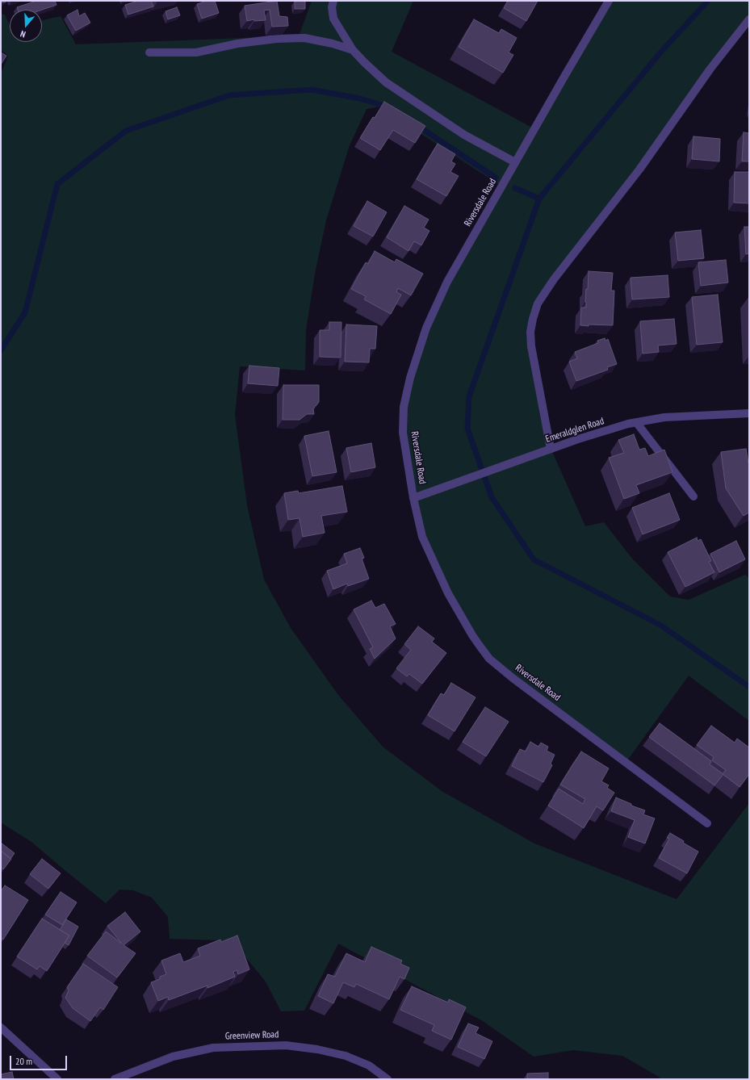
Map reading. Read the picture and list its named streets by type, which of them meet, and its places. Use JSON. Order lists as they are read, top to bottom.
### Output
{
  "streets": {
    "street": ["Riversdale Road", "Emeraldglen Road", "Greenview Road"]
  },
  "crossings": [
    ["Riversdale Road", "Emeraldglen Road"]
  ],
  "scale_bar": "20 m",
  "north": "bottom"
}
